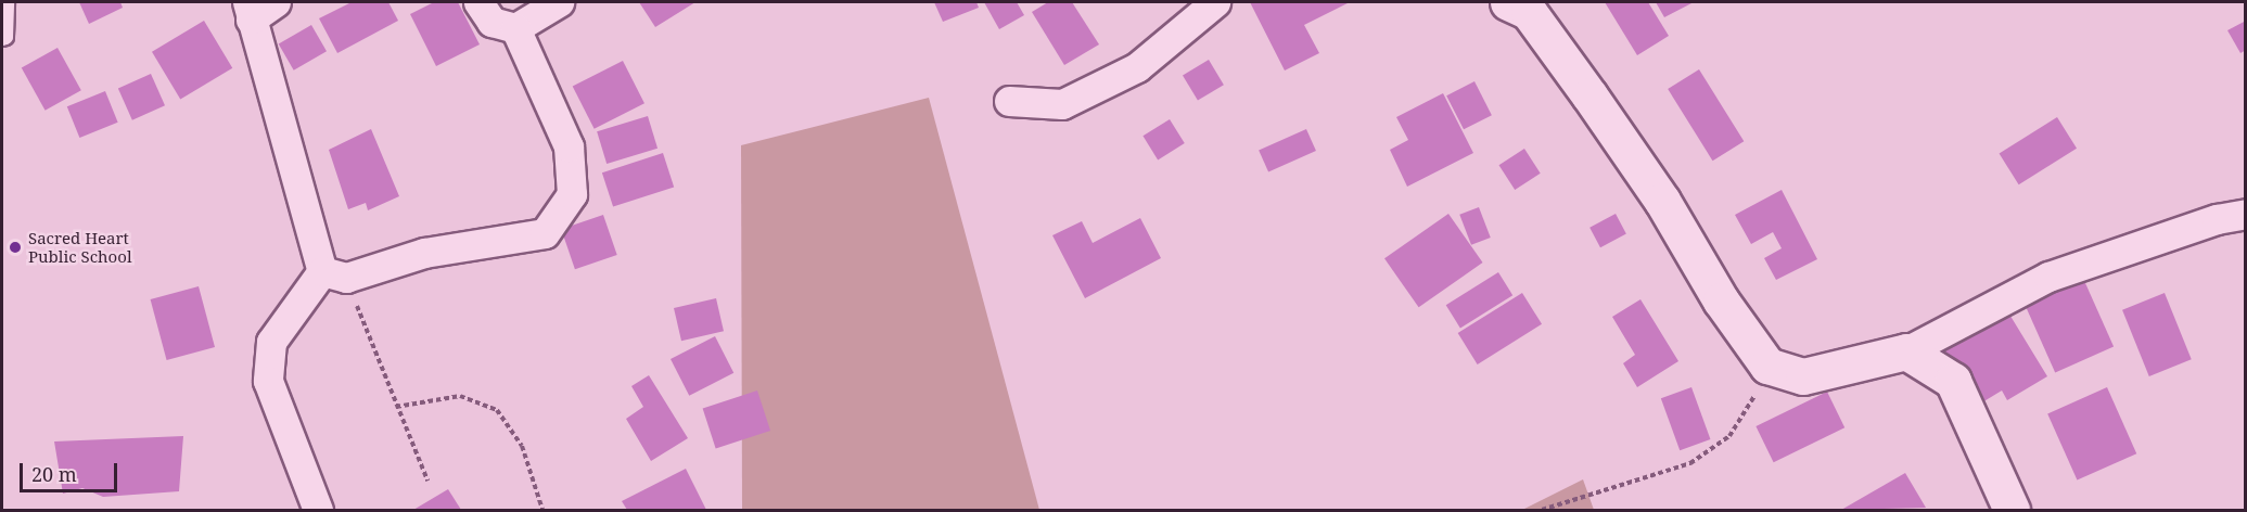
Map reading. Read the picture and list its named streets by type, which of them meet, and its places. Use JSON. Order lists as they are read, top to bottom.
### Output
{
  "places": ["Sacred Heart Public School"],
  "scale_bar": "20 m"
}
